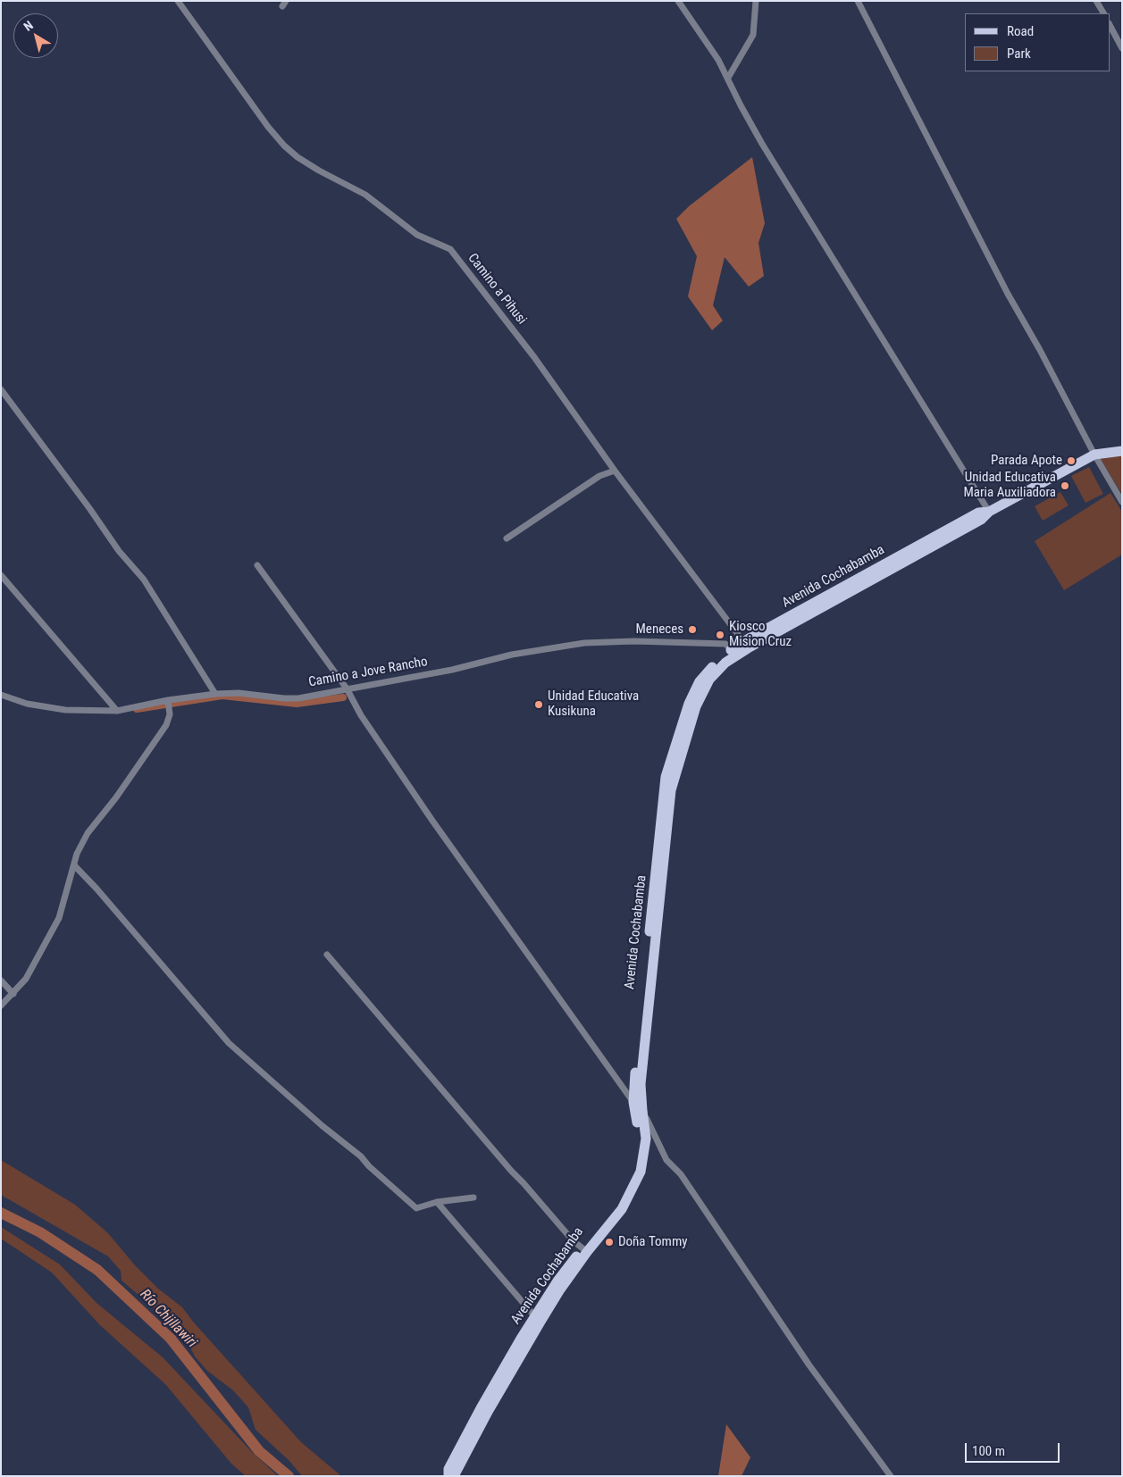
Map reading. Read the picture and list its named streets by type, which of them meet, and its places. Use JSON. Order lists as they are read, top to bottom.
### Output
{
  "streets": {
    "main road": ["Avenida Cochabamba"],
    "street": ["Camino a Pihusi", "Camino a Jove Rancho"]
  },
  "crossings": [
    ["Camino a Pihusi", "Avenida Cochabamba"],
    ["Avenida Cochabamba", "Camino a Jove Rancho"]
  ],
  "water": ["Río Chijllawiri"],
  "places": [
    "Parada Apote",
    "Unidad Educativa Maria Auxiliadora",
    "Meneces",
    "Kiosco Mision Cruz",
    "Unidad Educativa Kusikuna",
    "Doña Tommy"
  ],
  "legend": ["Road", "Park"],
  "scale_bar": "100 m",
  "north": "top left"
}
